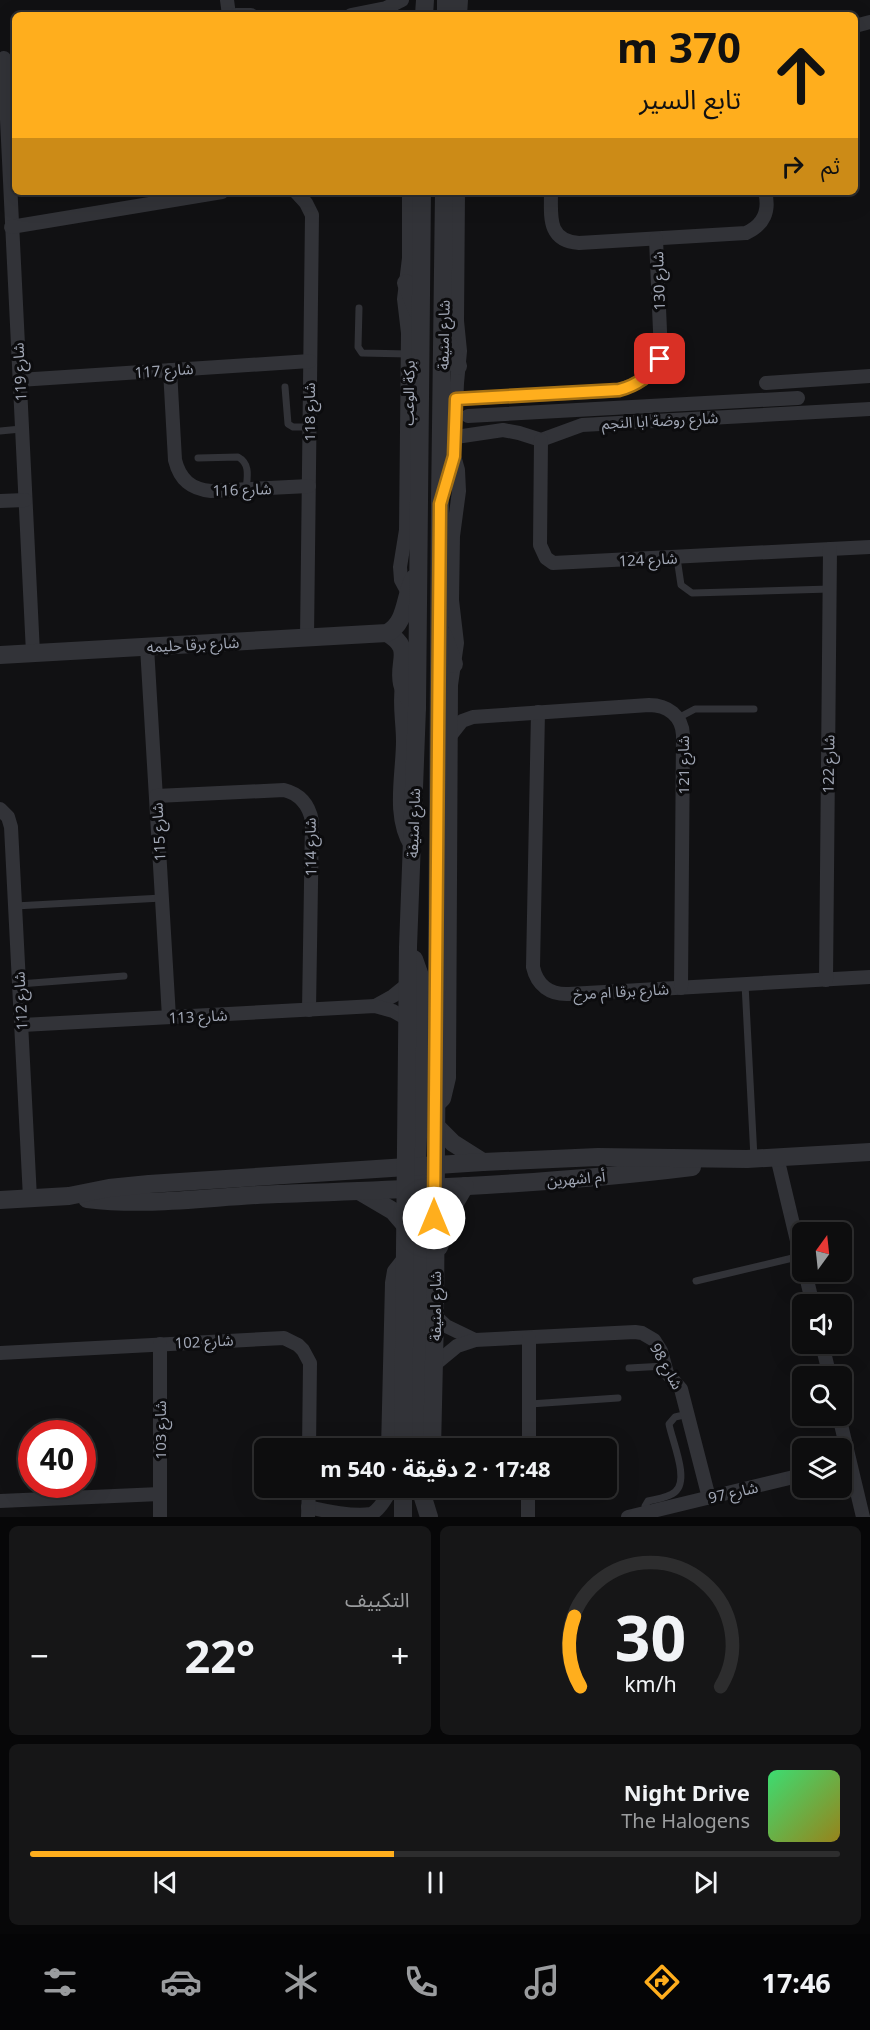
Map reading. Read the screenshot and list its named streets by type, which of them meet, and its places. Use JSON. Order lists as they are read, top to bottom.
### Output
{
  "streets": {
    "street": [
      "شارع 130",
      "شارع امنيفة",
      "شارع 117",
      "شارع 119",
      "بركة الوعب",
      "شارع 118",
      "شارع روضة ابا النجم",
      "شارع 116",
      "شارع 124",
      "شارع برقا حليمه",
      "شارع 122",
      "شارع 121",
      "شارع 115",
      "شارع 114",
      "شارع برقا ام مرخ",
      "شارع 112",
      "شارع 113",
      "أم اشهرين",
      "شارع 102",
      "شارع 98",
      "شارع 103",
      "شارع 97"
    ]
  },
  "crossings": [
    ["شارع امنيفة", "شارع 113"],
    ["شارع امنيفة", "أم اشهرين"],
    ["شارع امنيفة", "شارع 98"],
    ["شارع 117", "شارع 119"],
    ["شارع 117", "شارع 118"],
    ["شارع 117", "شارع 116"],
    ["شارع 119", "شارع برقا حليمه"],
    ["شارع 118", "شارع 116"],
    ["شارع 118", "شارع برقا حليمه"],
    ["شارع روضة ابا النجم", "شارع 124"],
    ["شارع 124", "شارع 122"],
    ["شارع برقا حليمه", "شارع 115"],
    ["شارع 122", "شارع برقا ام مرخ"],
    ["شارع 121", "شارع برقا ام مرخ"],
    ["شارع 115", "شارع 114"],
    ["شارع 115", "شارع 113"],
    ["شارع 114", "شارع 113"],
    ["شارع 112", "شارع 113"],
    ["شارع 102", "شارع 103"],
    ["شارع 98", "شارع 97"]
  ],
  "north": "top",
  "page": {
    "turn": ["370 m", "تابع السير"],
    "then": "ثم",
    "limit": "40",
    "trip": "17:48 · 2 دقيقة · 540 m",
    "tile": "التكييف",
    "heat": ["−", "22°", "+"],
    "song": ["Night Drive", "The Halogens"],
    "tabs": "17:46",
    "gauge": ["30", "km/h"]
  }
}
